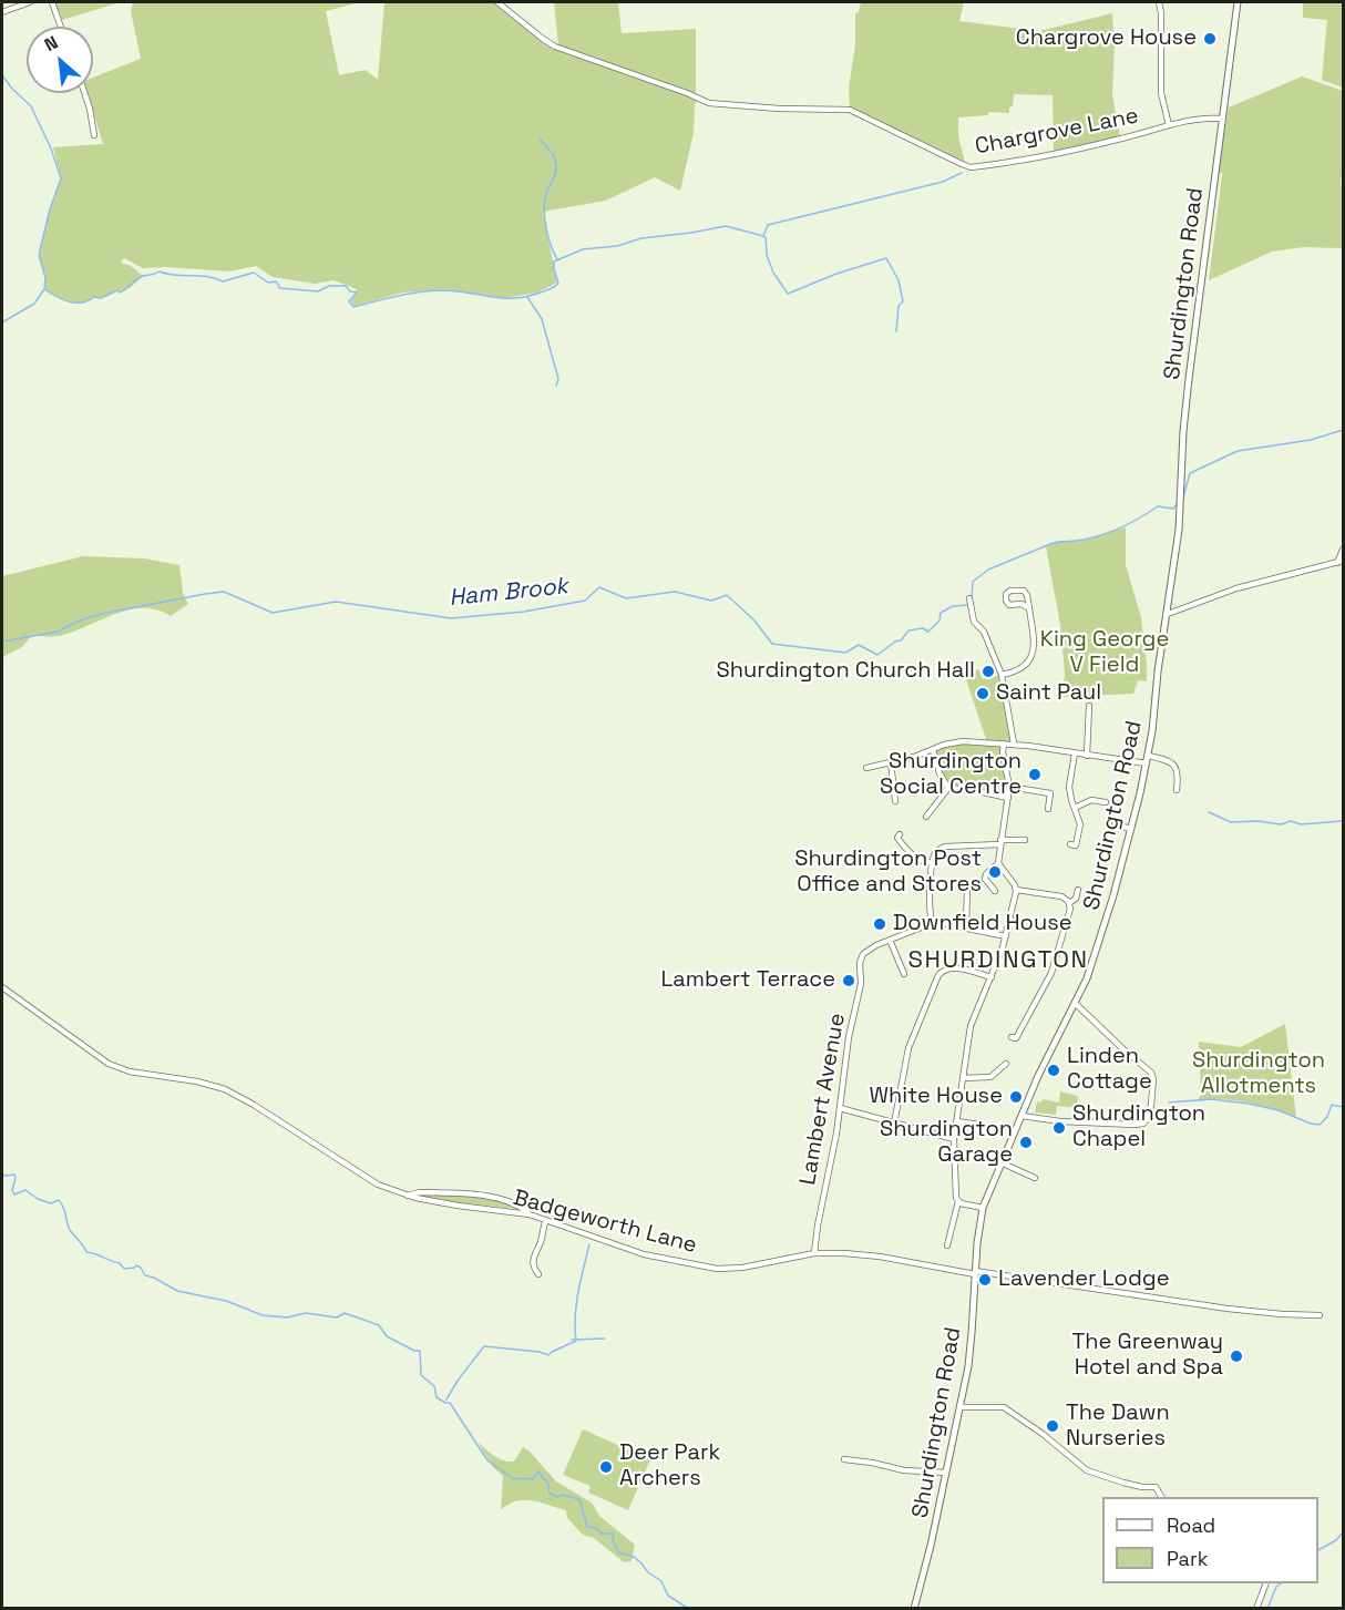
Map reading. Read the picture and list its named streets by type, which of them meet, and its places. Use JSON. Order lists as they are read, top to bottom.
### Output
{
  "streets": {
    "main road": ["Shurdington Road"],
    "street": ["Chargrove Lane", "Lambert Avenue", "Badgeworth Lane"]
  },
  "crossings": [
    ["Chargrove Lane", "Shurdington Road"],
    ["Shurdington Road", "Badgeworth Lane"],
    ["Lambert Avenue", "Badgeworth Lane"]
  ],
  "districts": ["SHURDINGTON"],
  "water": ["Ham Brook"],
  "parks": ["King George V Field", "Shurdington Allotments"],
  "places": [
    "Chargrove House",
    "Shurdington Church Hall",
    "Saint Paul",
    "Shurdington Social Centre",
    "Shurdington Post Office and Stores",
    "Downfield House",
    "Lambert Terrace",
    "Linden Cottage",
    "White House",
    "Shurdington Chapel",
    "Shurdington Garage",
    "Lavender Lodge",
    "The Greenway Hotel and Spa",
    "The Dawn Nurseries",
    "Deer Park Archers"
  ],
  "legend": ["Road", "Park"],
  "north": "top left"
}
